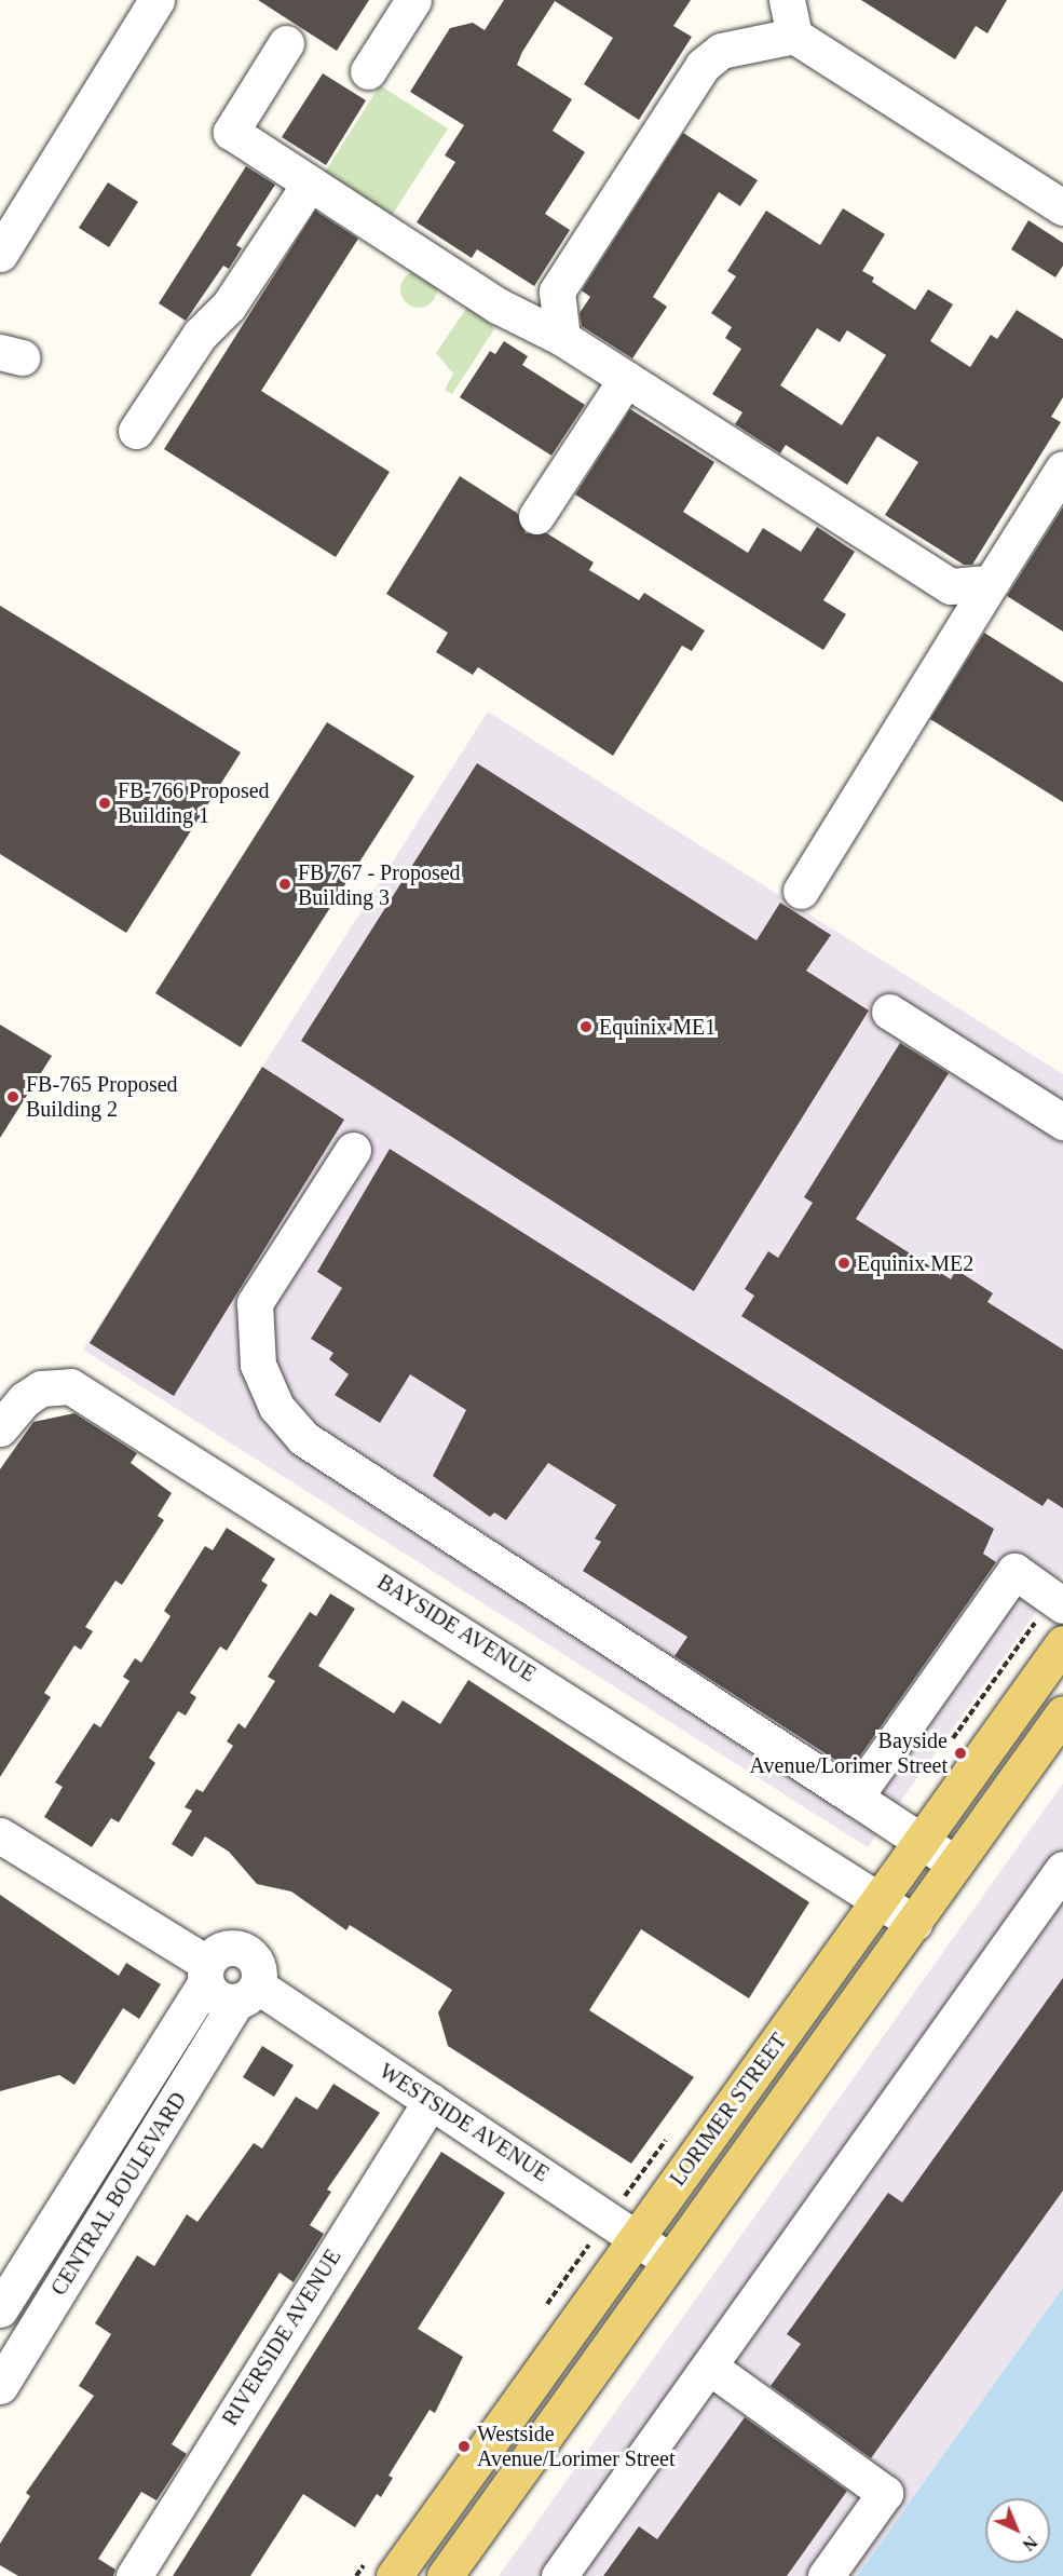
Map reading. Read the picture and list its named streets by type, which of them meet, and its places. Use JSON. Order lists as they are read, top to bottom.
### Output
{
  "streets": {
    "main road": ["LORIMER STREET"],
    "lane": [
      "BAYSIDE AVENUE",
      "WESTSIDE AVENUE",
      "CENTRAL BOULEVARD",
      "RIVERSIDE AVENUE"
    ]
  },
  "crossings": [
    ["BAYSIDE AVENUE", "LORIMER STREET"],
    ["LORIMER STREET", "WESTSIDE AVENUE"],
    ["WESTSIDE AVENUE", "CENTRAL BOULEVARD"],
    ["WESTSIDE AVENUE", "RIVERSIDE AVENUE"]
  ],
  "places": [
    "FB-766 Proposed Building 1",
    "FB 767 - Proposed Building 3",
    "Equinix ME1",
    "FB-765 Proposed Building 2",
    "Equinix ME2",
    "Bayside Avenue/Lorimer Street",
    "Westside Avenue/Lorimer Street"
  ],
  "north": "bottom right"
}
